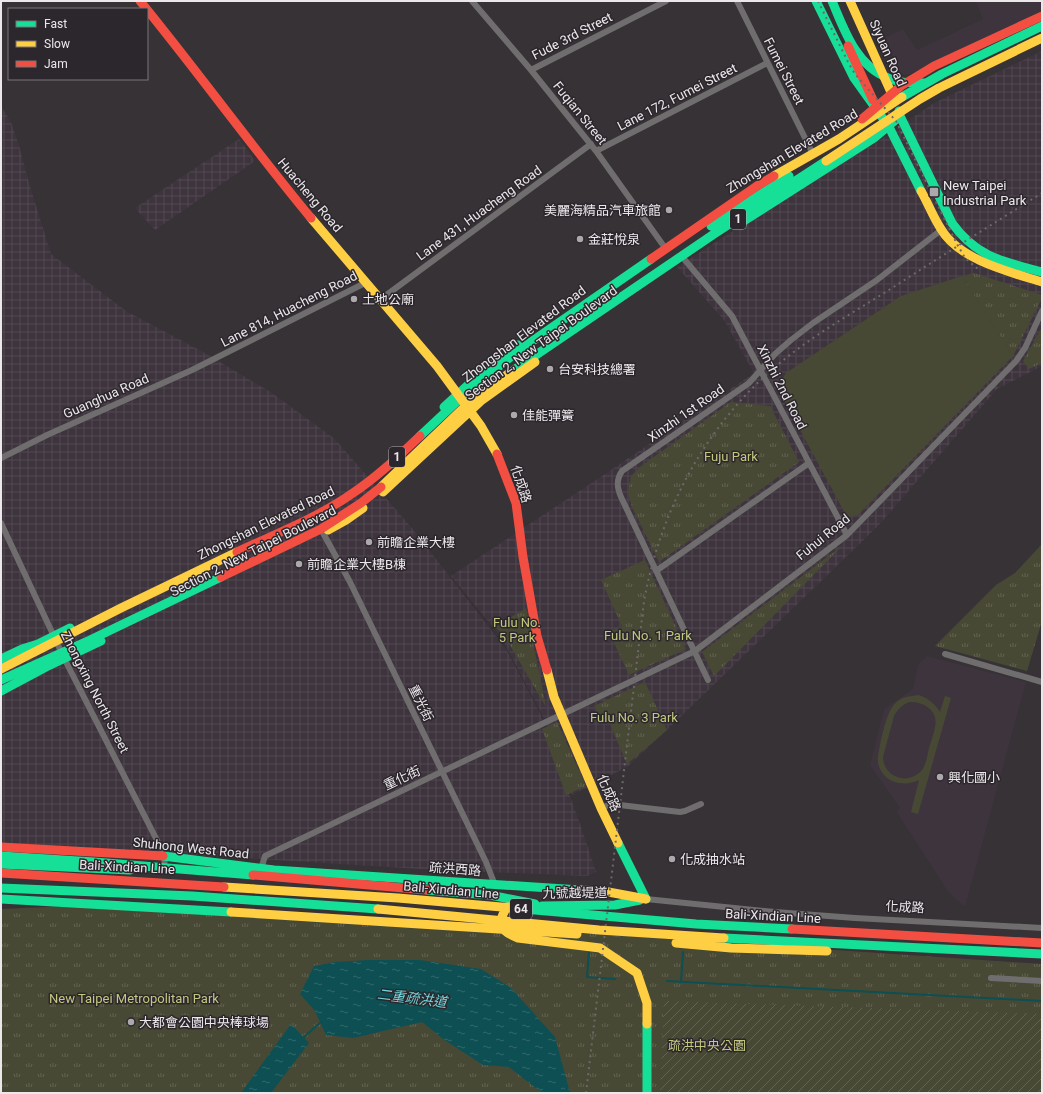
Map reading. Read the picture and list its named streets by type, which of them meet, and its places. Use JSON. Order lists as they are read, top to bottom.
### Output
{
  "streets": {
    "main road": [
      "Siyuan Road",
      "Zhongshan Elevated Road",
      "Huacheng Road",
      "1",
      "Section 2, New Taipei Boulevard",
      "化成路",
      "Shuhong West Road",
      "Bali-Xindian Line",
      "疏洪西路",
      "九號越堤道",
      "64"
    ],
    "street": [
      "Fude 3rd Street",
      "Fumei Street",
      "Lane 172, Fumei Street",
      "Fuqian Street",
      "Lane 431, Huacheng Road",
      "Lane 814, Huacheng Road",
      "Xinzhi 2nd Road",
      "Guanghua Road",
      "Xinzhi 1st Road",
      "Fuhui Road",
      "Zhongxing North Street",
      "重光街",
      "重化街"
    ]
  },
  "crossings": [
    ["Fude 3rd Street", "Fuqian Street"],
    ["Siyuan Road", "1"],
    ["Fumei Street", "Lane 172, Fumei Street"],
    ["Fumei Street", "Section 2, New Taipei Boulevard"],
    ["Lane 172, Fumei Street", "Fuqian Street"],
    ["Fuqian Street", "Lane 431, Huacheng Road"],
    ["Fuqian Street", "Section 2, New Taipei Boulevard"],
    ["Huacheng Road", "Lane 431, Huacheng Road"],
    ["Huacheng Road", "Lane 814, Huacheng Road"],
    ["Huacheng Road", "Section 2, New Taipei Boulevard"],
    ["Huacheng Road", "化成路"],
    ["1", "Section 2, New Taipei Boulevard"],
    ["1", "Zhongxing North Street"],
    ["Lane 814, Huacheng Road", "Guanghua Road"],
    ["Section 2, New Taipei Boulevard", "Xinzhi 2nd Road"],
    ["Section 2, New Taipei Boulevard", "化成路"],
    ["Section 2, New Taipei Boulevard", "Zhongxing North Street"],
    ["Section 2, New Taipei Boulevard", "重光街"],
    ["Xinzhi 2nd Road", "Xinzhi 1st Road"],
    ["Xinzhi 2nd Road", "Fuhui Road"],
    ["Xinzhi 1st Road", "Fuhui Road"],
    ["化成路", "Fuhui Road"],
    ["化成路", "重化街"],
    ["化成路", "疏洪西路"],
    ["化成路", "九號越堤道"],
    ["Fuhui Road", "重化街"],
    ["Zhongxing North Street", "Shuhong West Road"],
    ["重光街", "重化街"],
    ["重光街", "疏洪西路"],
    ["重化街", "Shuhong West Road"],
    ["重化街", "疏洪西路"],
    ["Shuhong West Road", "疏洪西路"],
    ["疏洪西路", "九號越堤道"]
  ],
  "water": ["二重疏洪道"],
  "parks": [
    "Fuju Park",
    "Fulu No. 5 Park",
    "Fulu No. 1 Park",
    "Fulu No. 3 Park",
    "New Taipei Metropolitan Park",
    "疏洪中央公園"
  ],
  "places": {
    "transit": ["New Taipei Industrial Park"],
    "other": [
      "美麗海精品汽車旅館",
      "金莊悅泉",
      "土地公廟",
      "台安科技總署",
      "佳能彈簧",
      "前瞻企業大樓",
      "前瞻企業大樓B棟",
      "興化國小",
      "化成抽水站",
      "大都會公園中央棒球場"
    ]
  },
  "legend": ["Fast", "Slow", "Jam"]
}
